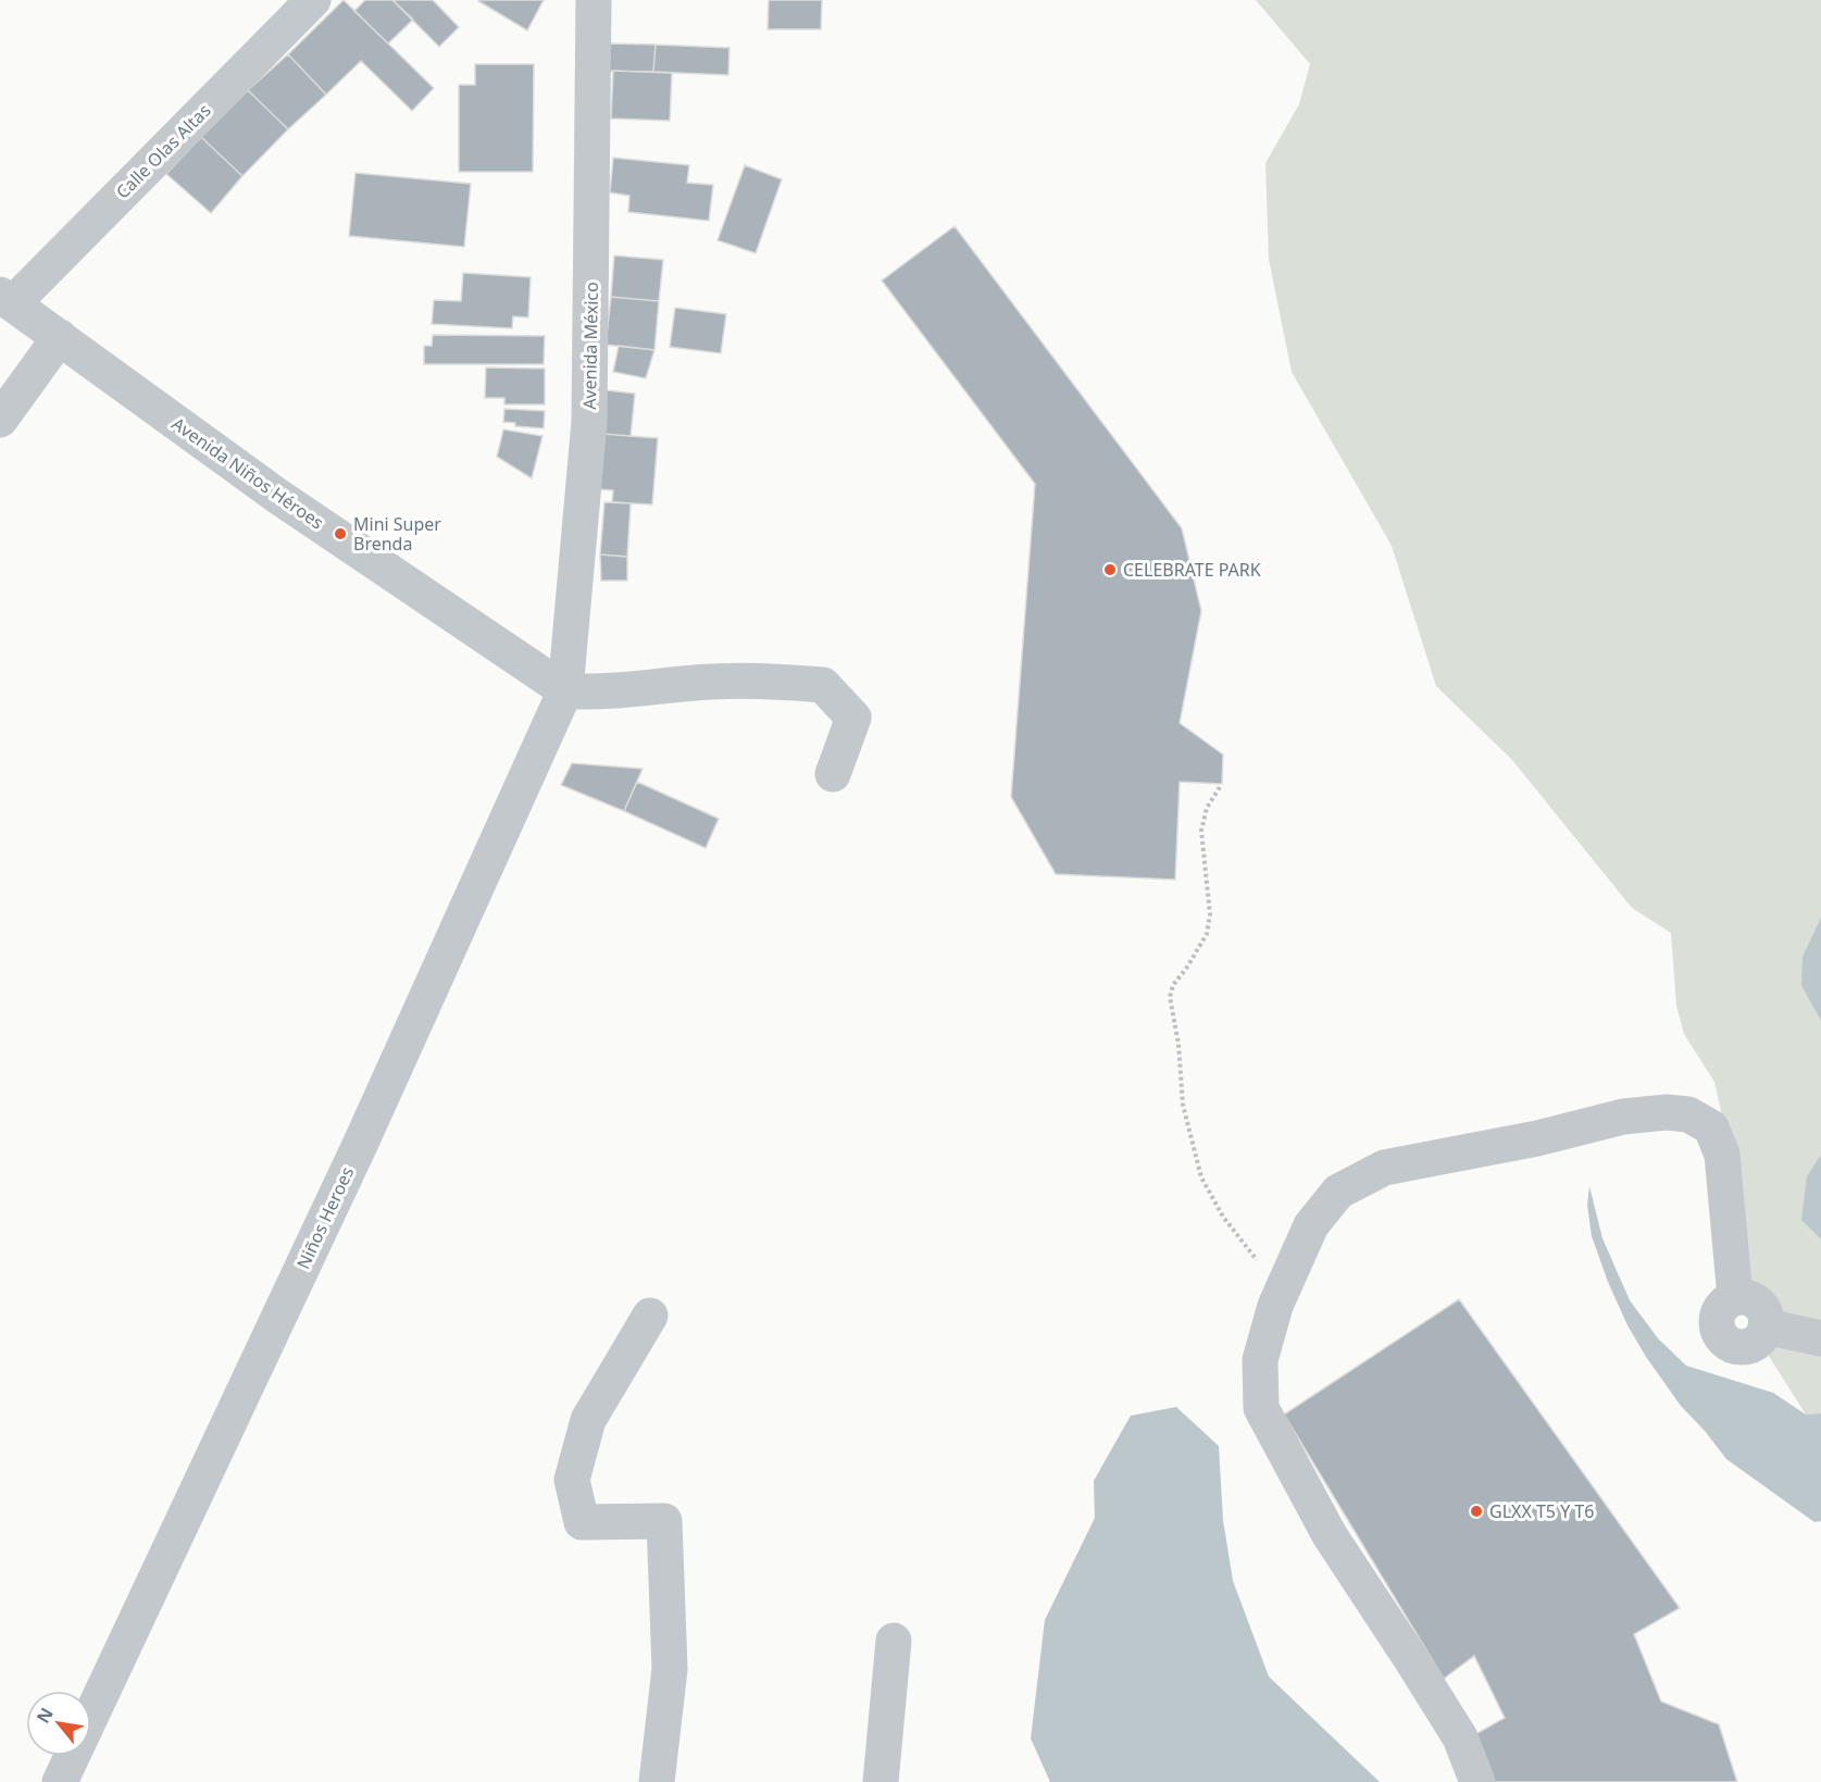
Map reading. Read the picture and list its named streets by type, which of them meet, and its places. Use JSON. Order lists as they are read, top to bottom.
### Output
{
  "streets": {
    "street": [
      "Calle Olas Altas",
      "Avenida México",
      "Avenida Niños Héroes",
      "Niños Heroes"
    ]
  },
  "crossings": [
    ["Calle Olas Altas", "Avenida Niños Héroes"],
    ["Avenida México", "Avenida Niños Héroes"],
    ["Avenida México", "Niños Heroes"],
    ["Avenida Niños Héroes", "Niños Heroes"]
  ],
  "places": ["Mini Super Brenda", "CELEBRATE PARK", "GLXX T5 Y T6"],
  "north": "top left"
}
